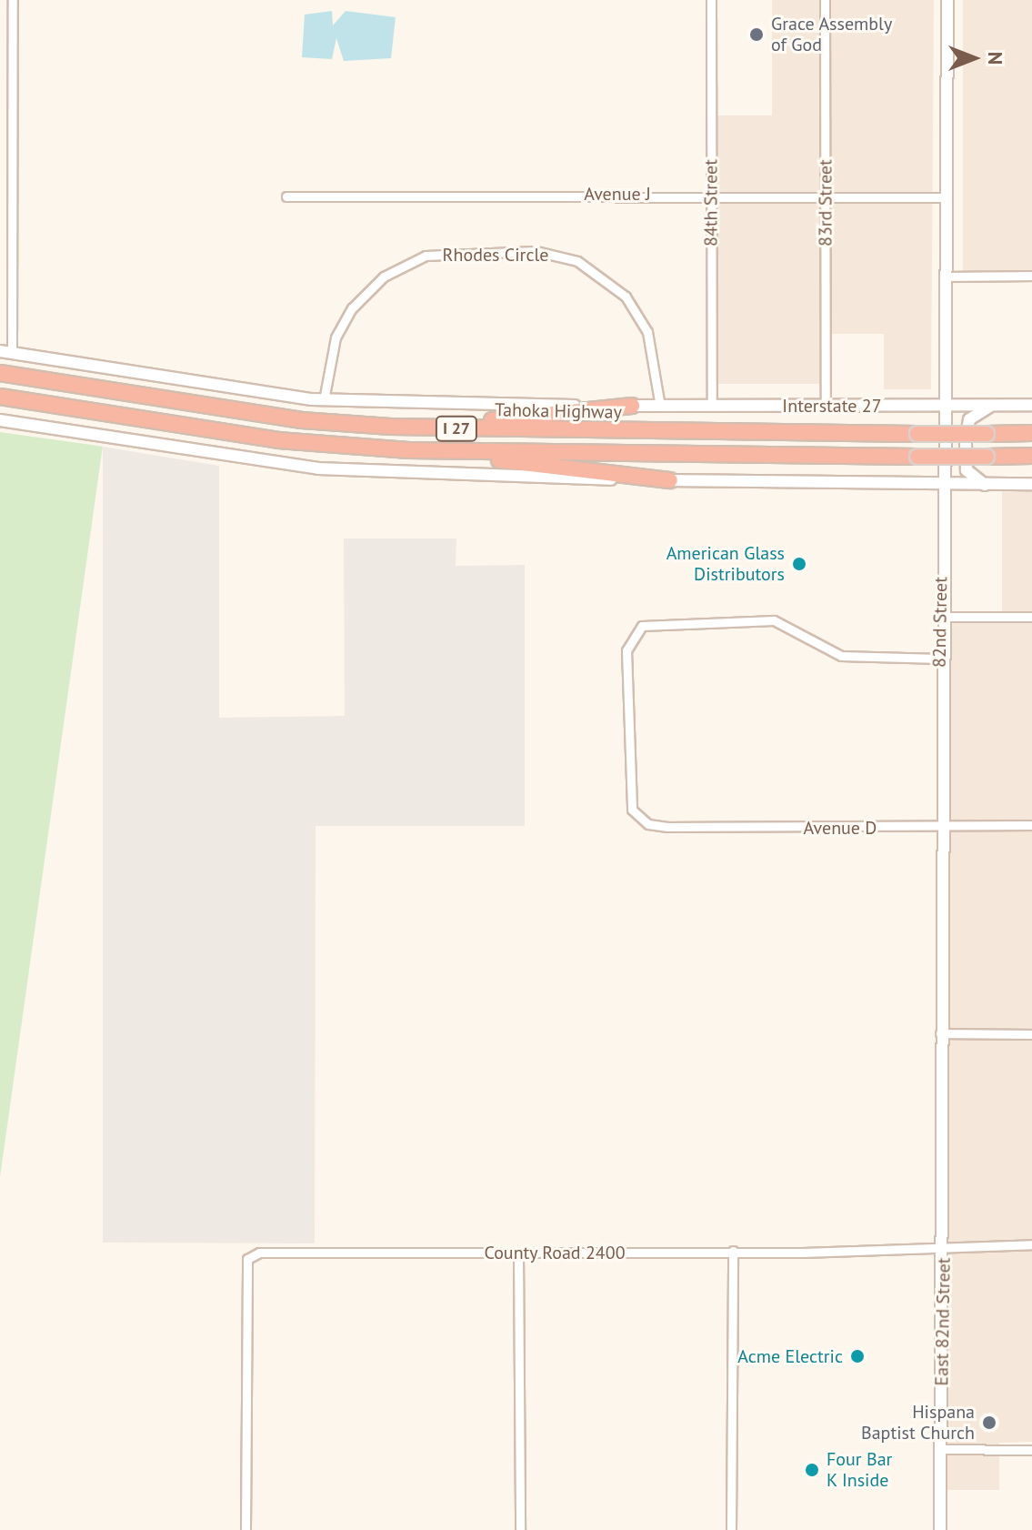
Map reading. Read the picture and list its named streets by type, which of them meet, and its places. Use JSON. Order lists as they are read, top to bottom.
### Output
{
  "streets": {
    "highway": ["Tahoka Highway", "I 27"],
    "main road": ["Interstate 27", "82nd Street", "East 82nd Street"],
    "street": [
      "Avenue J",
      "84th Street",
      "83rd Street",
      "Rhodes Circle",
      "Avenue D",
      "County Road 2400"
    ]
  },
  "crossings": [
    ["Avenue J", "84th Street"],
    ["Avenue J", "83rd Street"],
    ["Avenue J", "82nd Street"],
    ["84th Street", "Interstate 27"],
    ["83rd Street", "Interstate 27"],
    ["Rhodes Circle", "Interstate 27"],
    ["Rhodes Circle", "Tahoka Highway"],
    ["Interstate 27", "Tahoka Highway"],
    ["Interstate 27", "82nd Street"],
    ["82nd Street", "Avenue D"],
    ["82nd Street", "County Road 2400"],
    ["82nd Street", "East 82nd Street"],
    ["County Road 2400", "East 82nd Street"]
  ],
  "places": [
    "Grace Assembly of God",
    "American Glass Distributors",
    "Acme Electric",
    "Hispana Baptist Church",
    "Four Bar K Inside"
  ],
  "north": "right"
}
